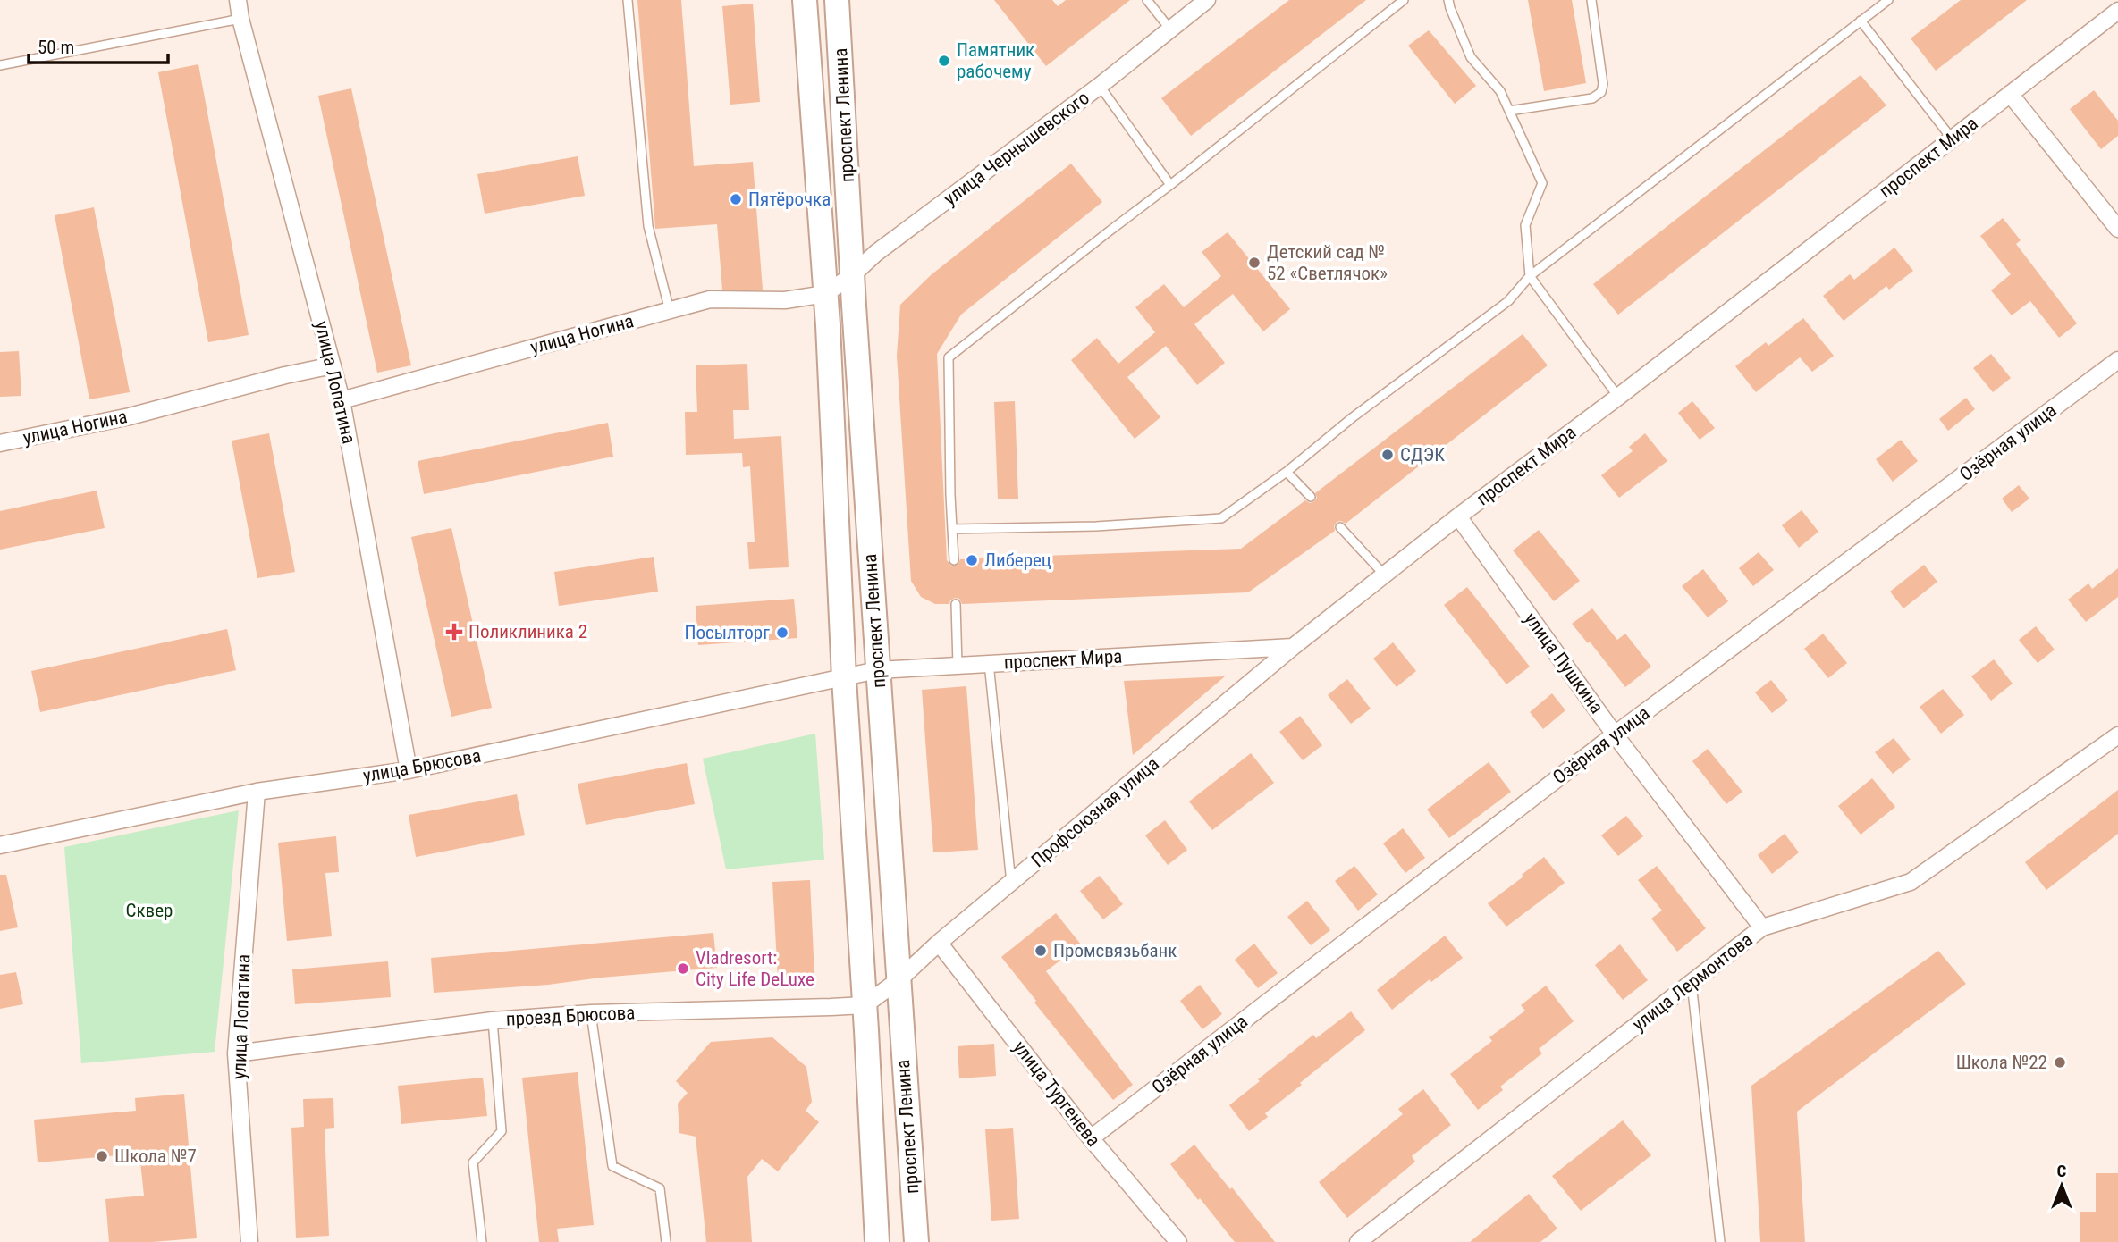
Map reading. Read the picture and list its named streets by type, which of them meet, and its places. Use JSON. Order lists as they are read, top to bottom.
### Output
{
  "streets": {
    "main road": ["проспект Ленина"],
    "street": [
      "улица Чернышевского",
      "проспект Мира",
      "улица Ногина",
      "улица Лопатина",
      "Озёрная улица",
      "улица Пушкина",
      "улица Брюсова",
      "Профсоюзная улица",
      "улица Лермонтова",
      "проезд Брюсова",
      "улица Тургенева"
    ]
  },
  "crossings": [
    ["проспект Ленина", "улица Чернышевского"],
    ["проспект Ленина", "проспект Мира"],
    ["проспект Ленина", "улица Ногина"],
    ["проспект Ленина", "улица Брюсова"],
    ["проспект Ленина", "Профсоюзная улица"],
    ["проспект Ленина", "проезд Брюсова"],
    ["улица Чернышевского", "улица Ногина"],
    ["проспект Мира", "улица Пушкина"],
    ["проспект Мира", "улица Брюсова"],
    ["проспект Мира", "Профсоюзная улица"],
    ["улица Ногина", "улица Лопатина"],
    ["улица Лопатина", "улица Брюсова"],
    ["улица Лопатина", "проезд Брюсова"],
    ["Озёрная улица", "улица Пушкина"],
    ["Озёрная улица", "улица Тургенева"],
    ["улица Пушкина", "улица Лермонтова"],
    ["Профсоюзная улица", "улица Тургенева"]
  ],
  "parks": ["Сквер"],
  "places": {
    "other": [
      "Памятник рабочему",
      "Пятёрочка",
      "Детский сад № 52 «Светлячок»",
      "СДЭК",
      "Либерец",
      "Посылторг",
      "Промсвязьбанк",
      "Vladresort: City Life DeLuxe",
      "Школа №22",
      "Школа №7"
    ],
    "health": ["Поликлиника 2"]
  },
  "scale_bar": "50 m",
  "north": "top"
}
